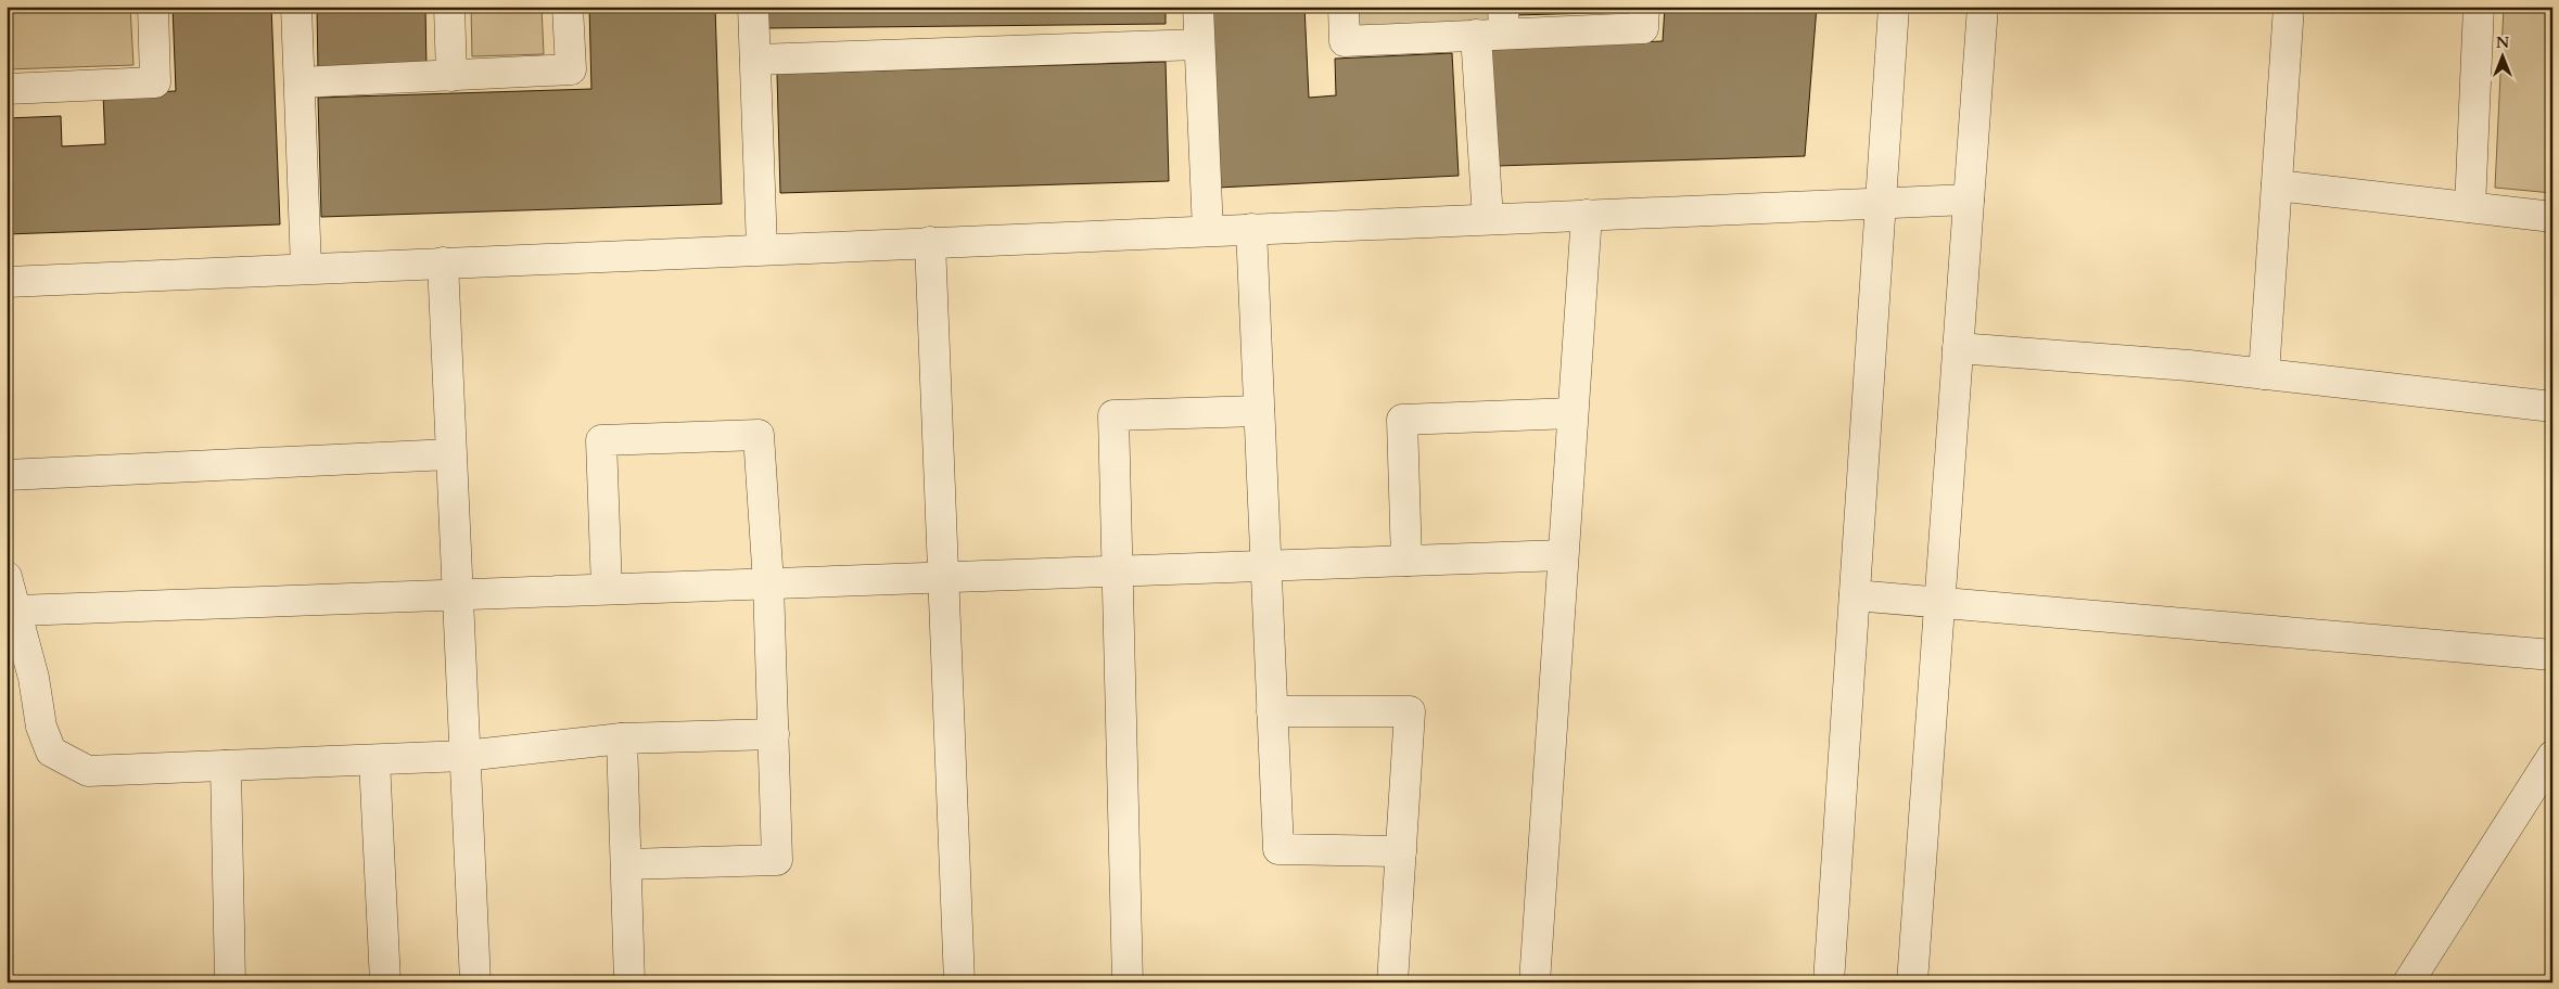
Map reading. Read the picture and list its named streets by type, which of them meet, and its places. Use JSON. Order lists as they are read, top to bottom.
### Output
{
  "north": "top"
}
